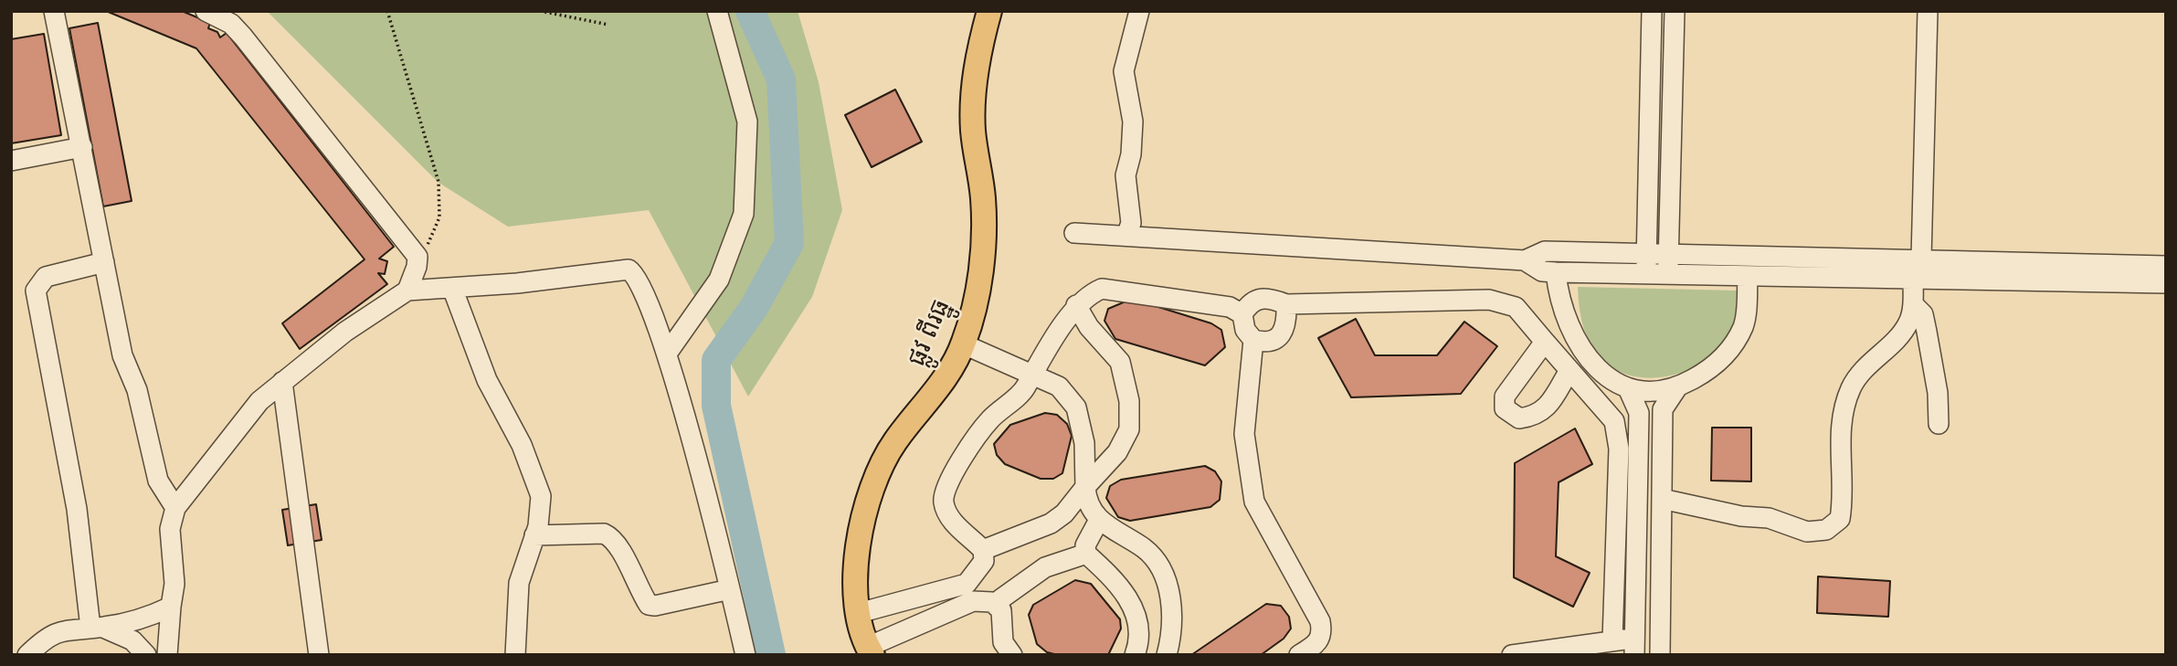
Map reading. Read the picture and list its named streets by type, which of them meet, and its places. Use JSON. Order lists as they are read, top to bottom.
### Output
{
  "streets": {
    "main road": ["ផ្លូវ ពីរធ្នូ"]
  }
}
